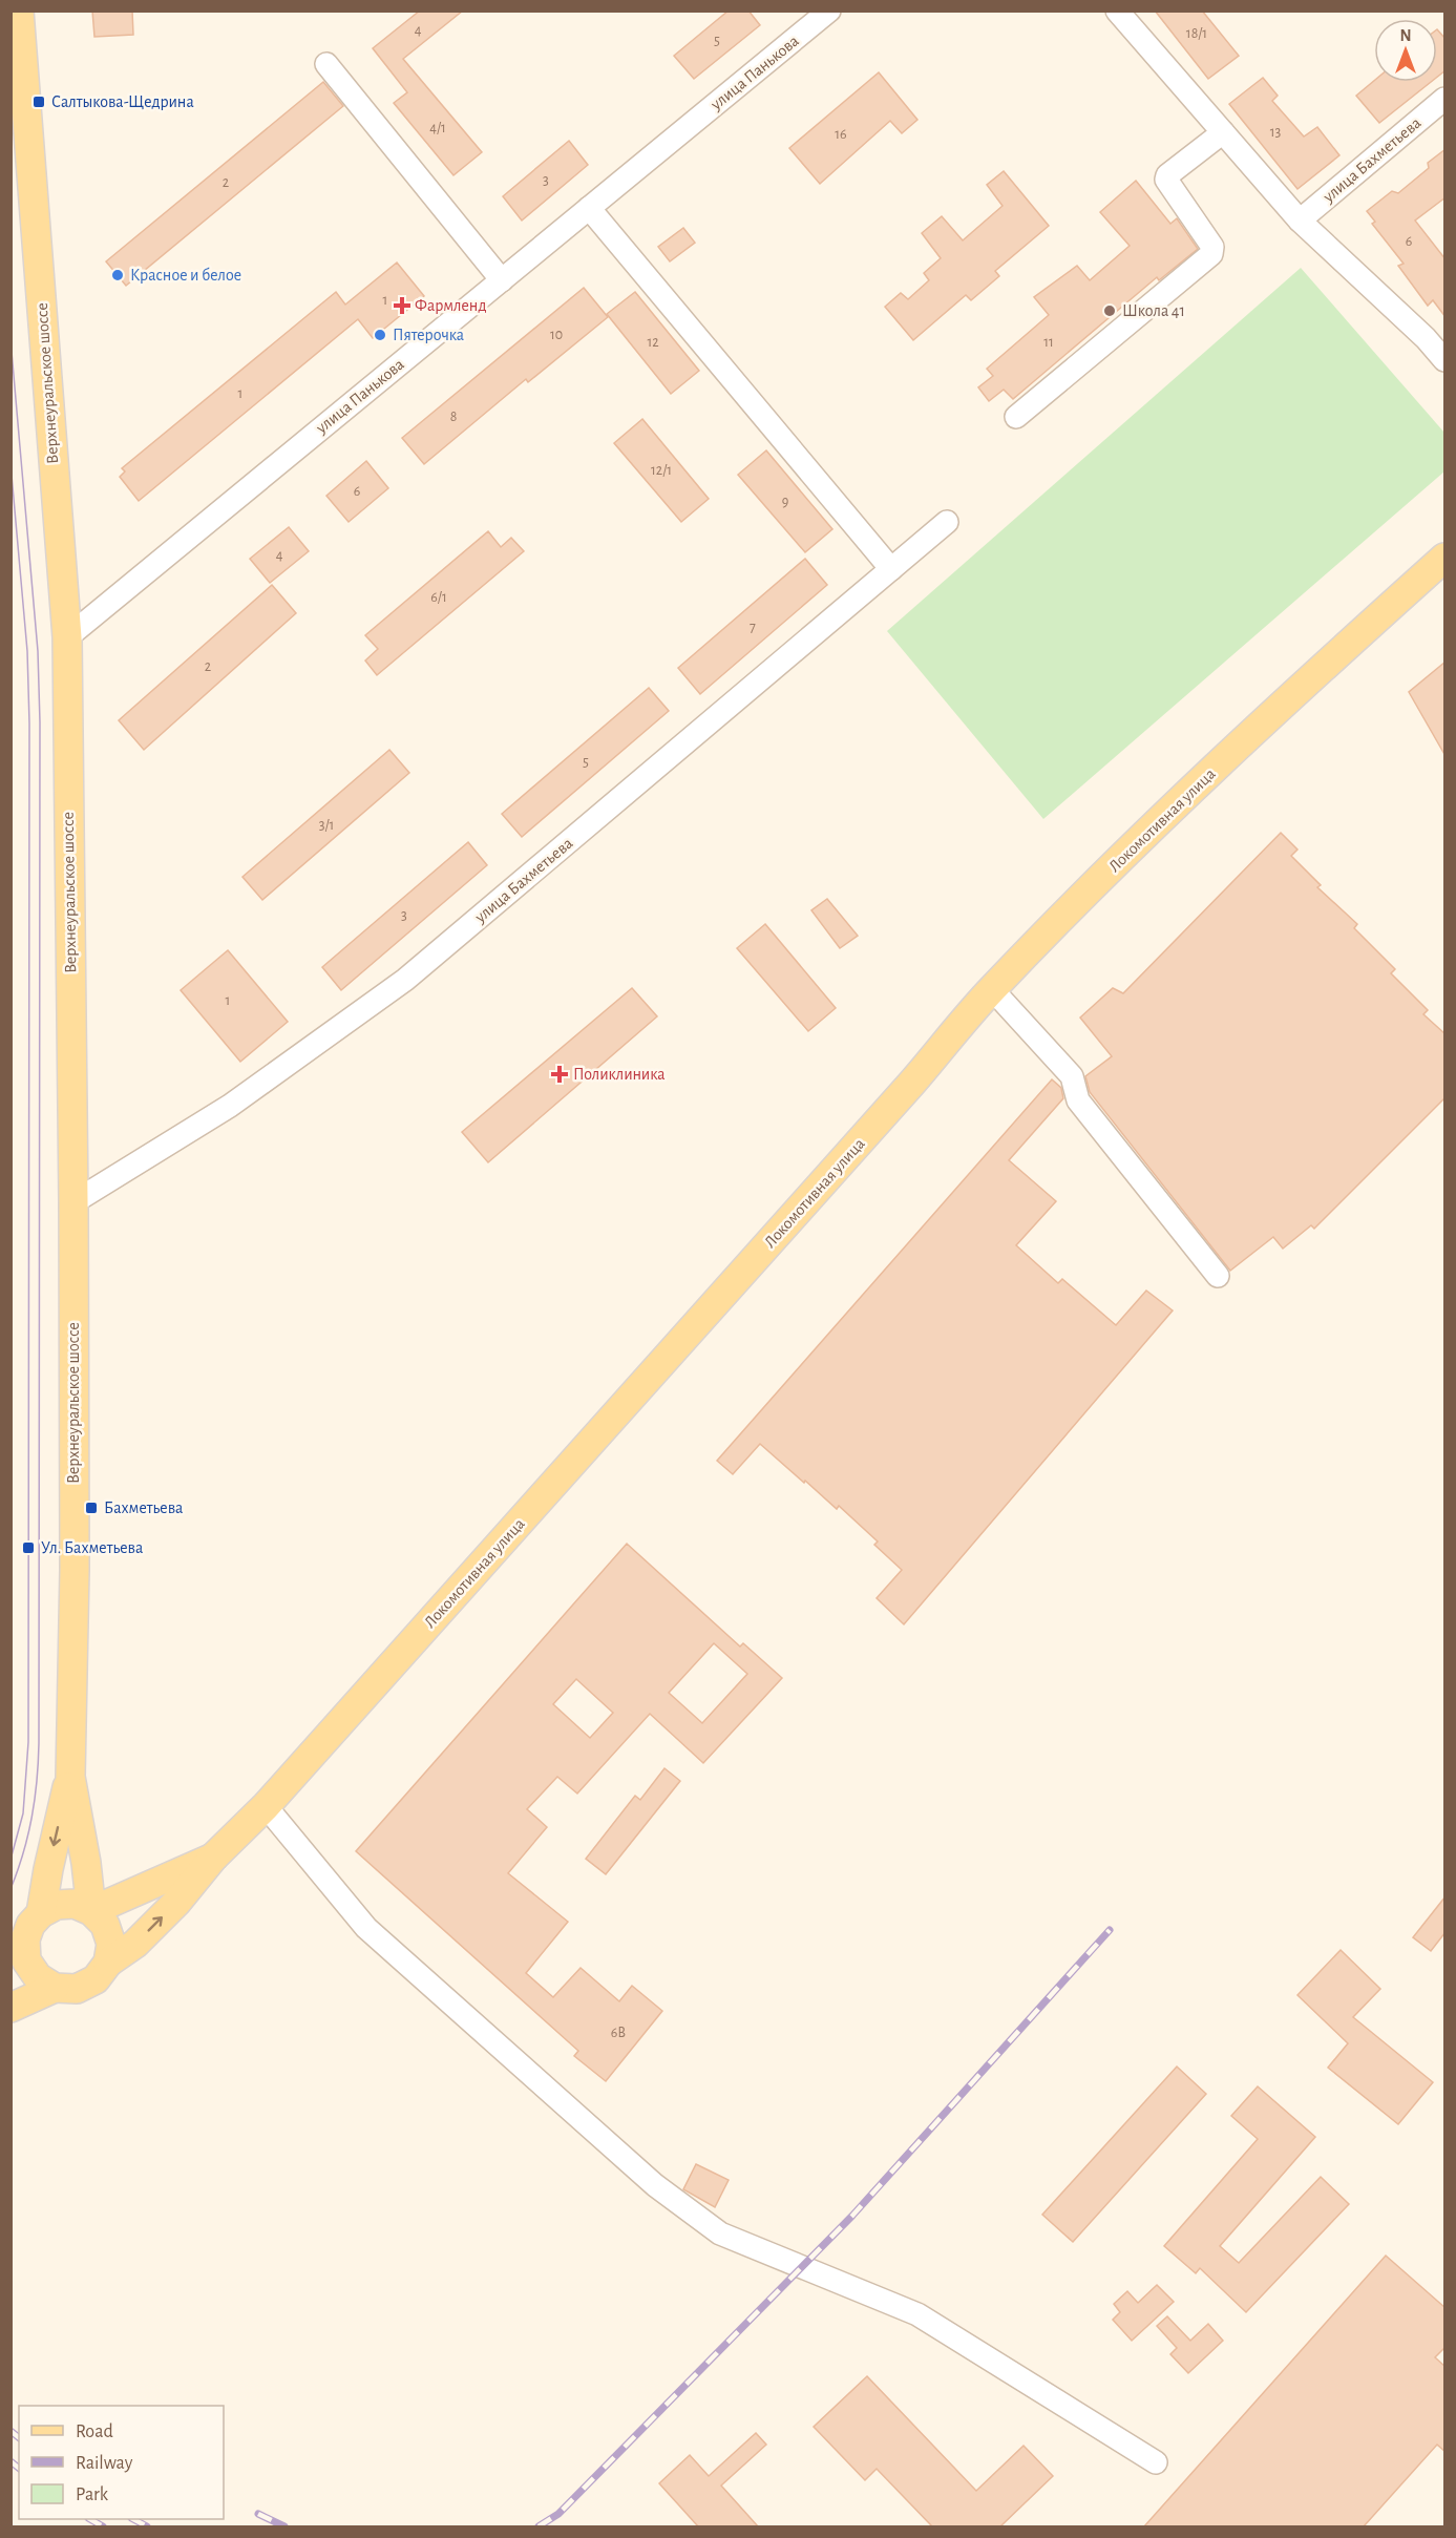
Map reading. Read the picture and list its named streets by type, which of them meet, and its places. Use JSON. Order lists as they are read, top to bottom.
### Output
{
  "streets": {
    "main road": ["Верхнеуральское шоссе", "Локомотивная улица"],
    "street": ["улица Панькова", "улица Бахметьева"]
  },
  "crossings": [
    ["улица Панькова", "Верхнеуральское шоссе"],
    ["улица Бахметьева", "Верхнеуральское шоссе"]
  ],
  "places": {
    "transit": ["Салтыкова-Щедрина", "Бахметьева", "Ул. Бахметьева"],
    "other": ["Красное и белое", "Школа 41", "Пятерочка"],
    "health": ["Фармленд", "Поликлиника"]
  },
  "house_numbers": [
    "4",
    "18/1",
    "5",
    "4/1",
    "13",
    "16",
    "3",
    "2",
    "6",
    "1",
    "10",
    "12",
    "11",
    "1",
    "8",
    "12/1",
    "6",
    "9",
    "4",
    "6/1",
    "7",
    "2",
    "5",
    "3/1",
    "3",
    "1",
    "6В"
  ],
  "legend": ["Road", "Railway", "Park"],
  "north": "top"
}
